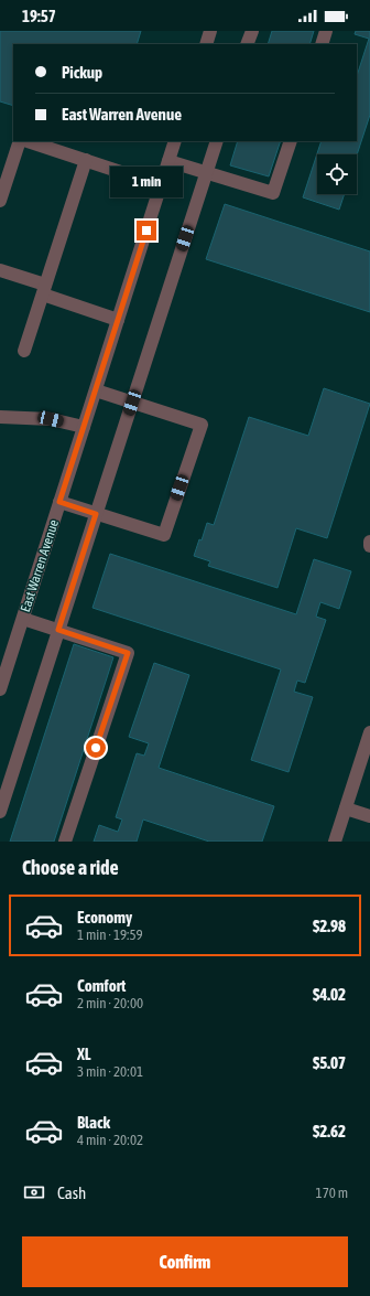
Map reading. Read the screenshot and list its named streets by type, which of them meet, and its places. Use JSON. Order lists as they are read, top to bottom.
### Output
{
  "streets": {
    "street": ["East Warren Avenue"]
  },
  "page": {
    "status": "19:57",
    "banner": ["Pickup", "East Warren Avenue"],
    "bubble": "1 min",
    "heading": "Choose a ride",
    "list": [
      {
        "name": "Economy",
        "note": "1 min · 19:59",
        "value": "$2.98"
      },
      {
        "name": "Comfort",
        "note": "2 min · 20:00",
        "value": "$4.02"
      },
      {
        "name": "XL",
        "note": "3 min · 20:01",
        "value": "$5.07"
      },
      {
        "name": "Black",
        "note": "4 min · 20:02",
        "value": "$2.62"
      }
    ],
    "pay": ["Cash", "170 m"],
    "buttons": "Confirm"
  }
}
